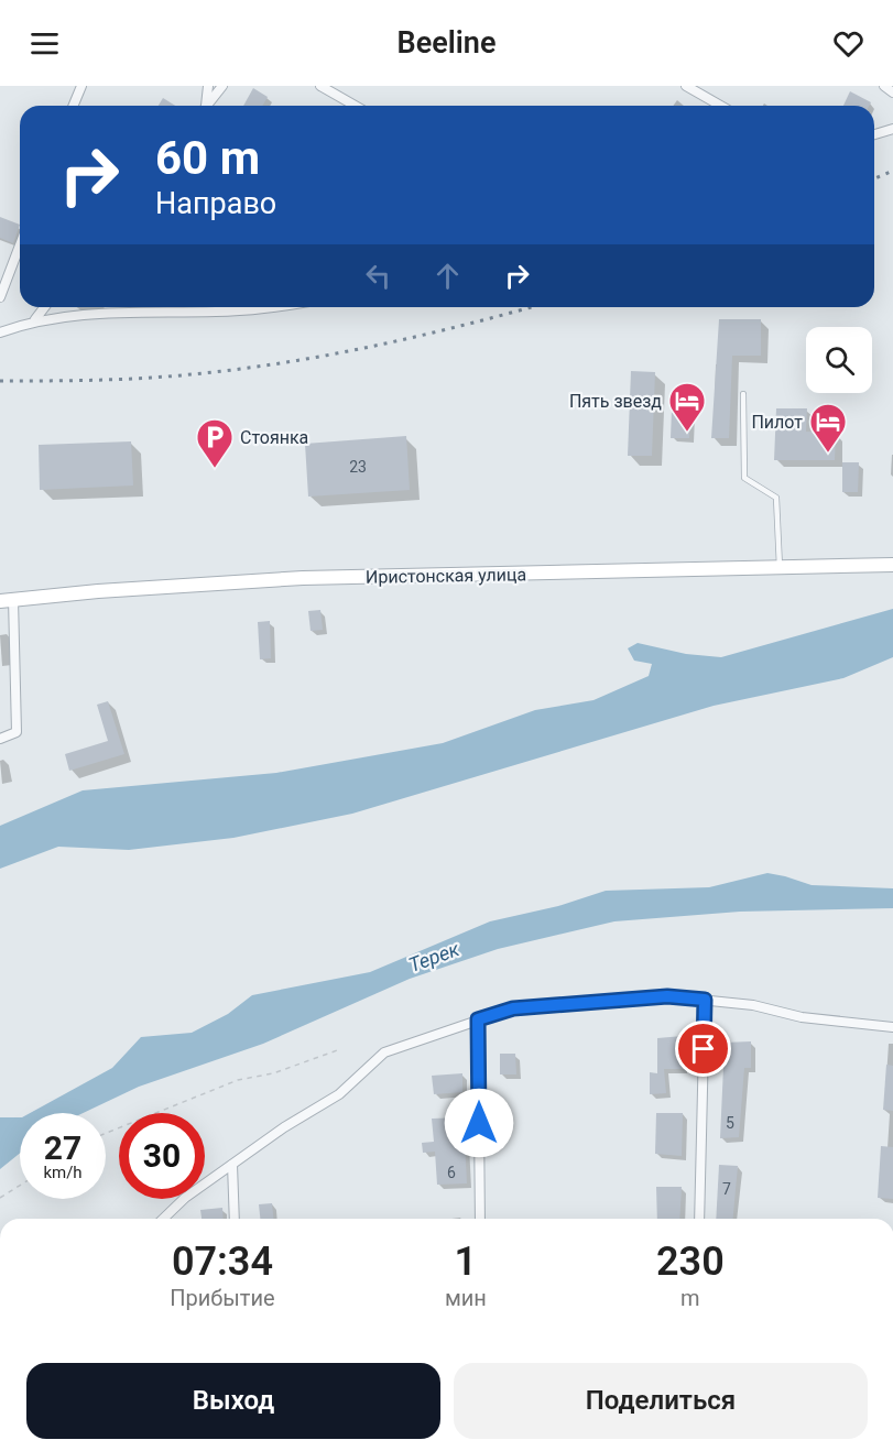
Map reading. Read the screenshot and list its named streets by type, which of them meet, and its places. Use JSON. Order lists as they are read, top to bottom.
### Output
{
  "streets": {
    "main road": ["Иристонская улица"]
  },
  "water": ["Терек"],
  "places": {
    "hotel": ["Пять звезд", "Пилот"],
    "parking": ["Стоянка"]
  },
  "house_numbers": [
    "23",
    "5",
    "6",
    "7"
  ],
  "page": {
    "header": "Beeline",
    "turn": ["60 m", "Направо"],
    "speed": "27 km/h",
    "limit": "30",
    "eta": [
      "07:34",
      "Прибытие",
      "1",
      "мин",
      "230",
      "m"
    ],
    "buttons": ["Выход", "Поделиться"]
  }
}
